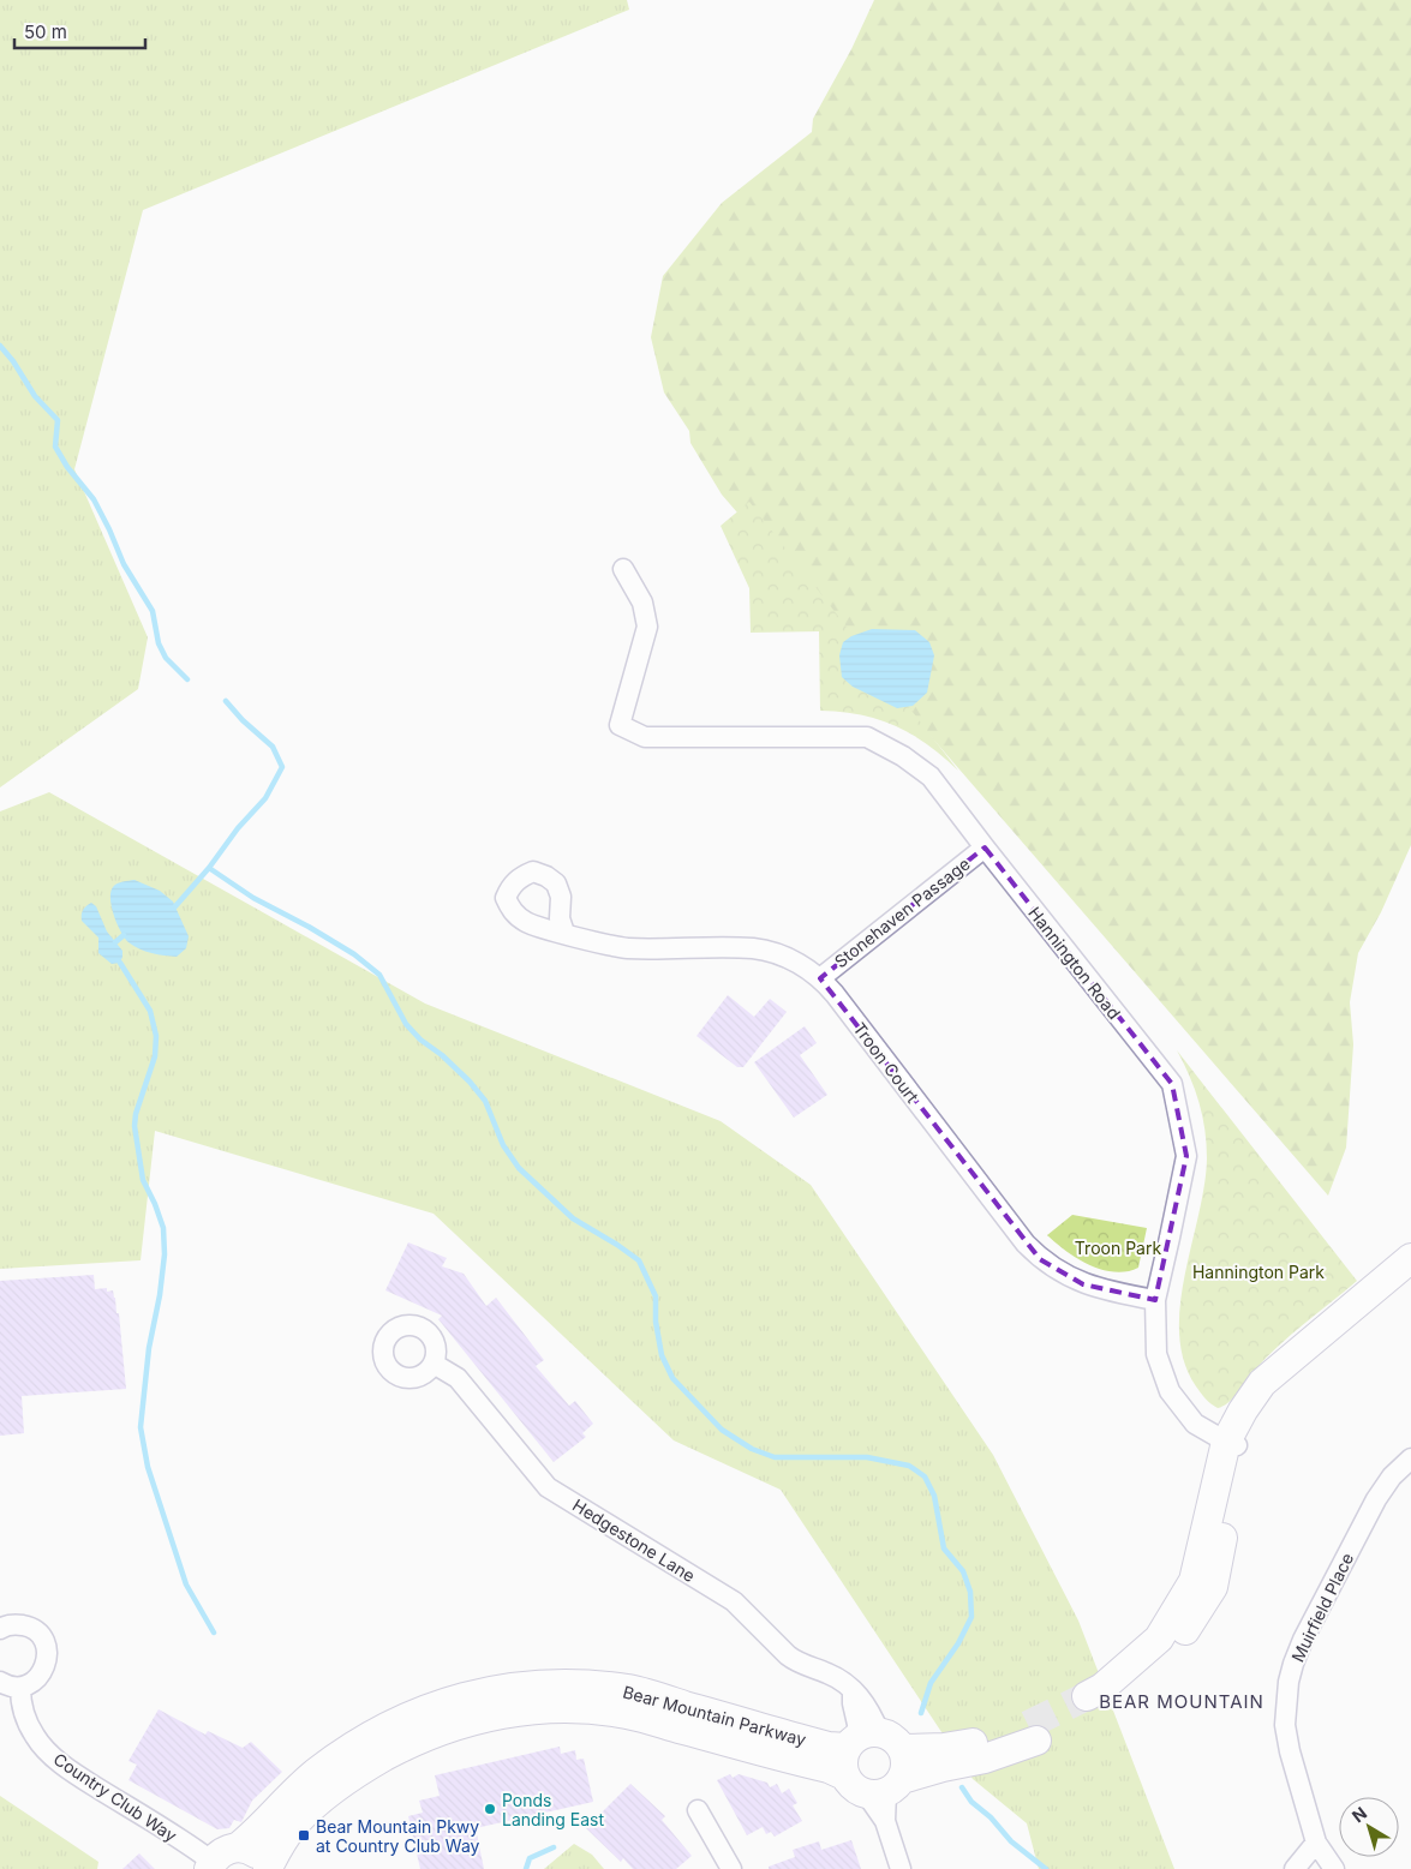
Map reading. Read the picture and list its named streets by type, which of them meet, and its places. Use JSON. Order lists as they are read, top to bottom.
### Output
{
  "streets": {
    "street": [
      "Stonehaven Passage",
      "Hannington Road",
      "Troon Court",
      "Hedgestone Lane",
      "Muirfield Place",
      "Bear Mountain Parkway",
      "Country Club Way"
    ]
  },
  "crossings": [
    ["Stonehaven Passage", "Hannington Road"],
    ["Stonehaven Passage", "Troon Court"],
    ["Hannington Road", "Troon Court"],
    ["Hedgestone Lane", "Bear Mountain Parkway"],
    ["Bear Mountain Parkway", "Country Club Way"]
  ],
  "districts": ["BEAR MOUNTAIN"],
  "parks": ["Troon Park", "Hannington Park"],
  "places": {
    "other": ["Ponds Landing East"],
    "transit": ["Bear Mountain Pkwy at Country Club Way"]
  },
  "scale_bar": "50 m",
  "north": "top left"
}
